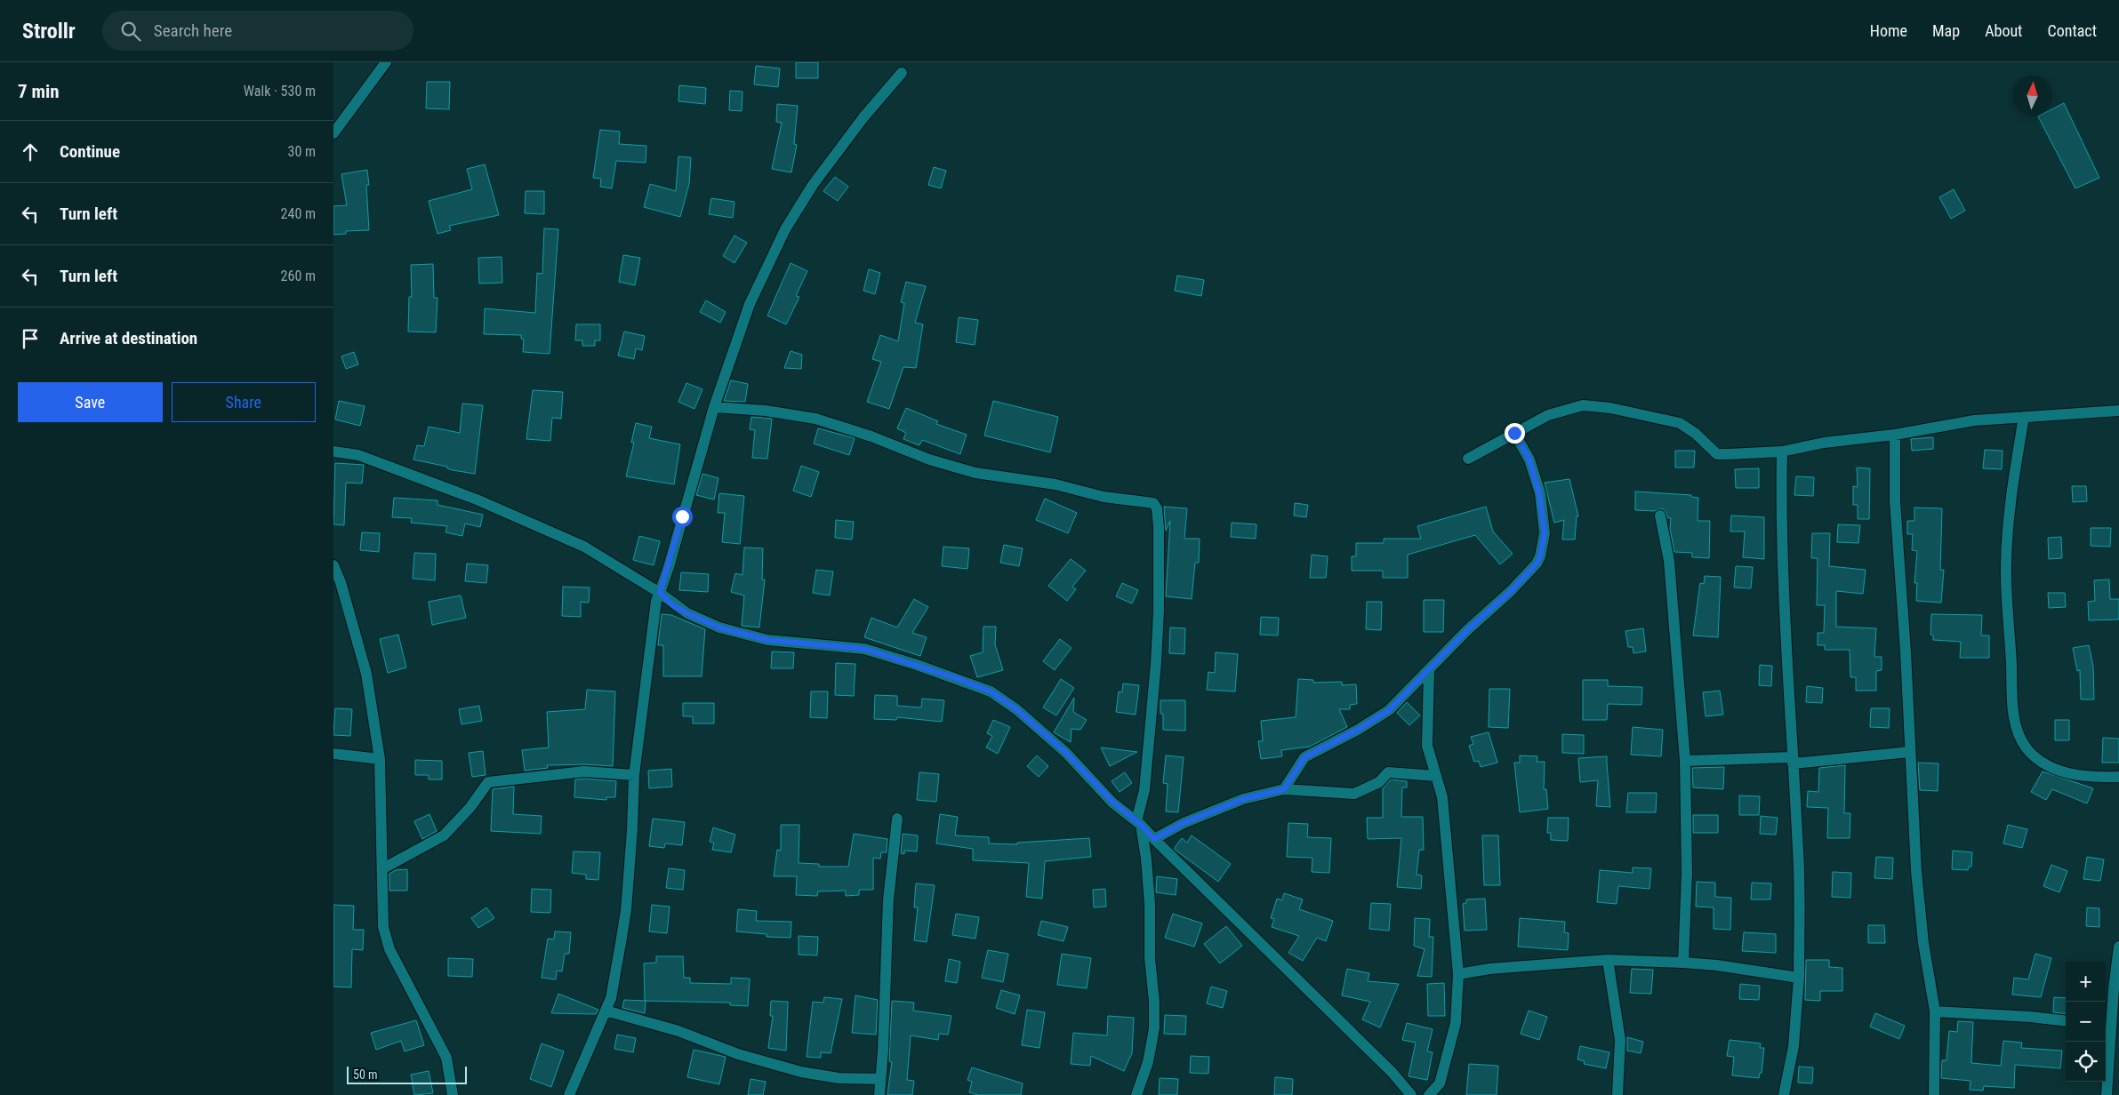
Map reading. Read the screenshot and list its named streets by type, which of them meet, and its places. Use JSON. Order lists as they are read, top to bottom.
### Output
{
  "scale_bar": "50 m",
  "north": "top",
  "page": {
    "header": "Strollr",
    "search": "Search here",
    "nav": [
      "Home",
      "Map",
      "About",
      "Contact"
    ],
    "heading": ["7 min", "Walk · 530 m"],
    "list": [
      ["Continue", "30 m"],
      ["Turn left", "240 m"],
      ["Turn left", "260 m"],
      "Arrive at destination"
    ],
    "buttons": ["Save", "Share"],
    "map_buttons": ["+", "−"],
    "scale": "50 m"
  }
}
